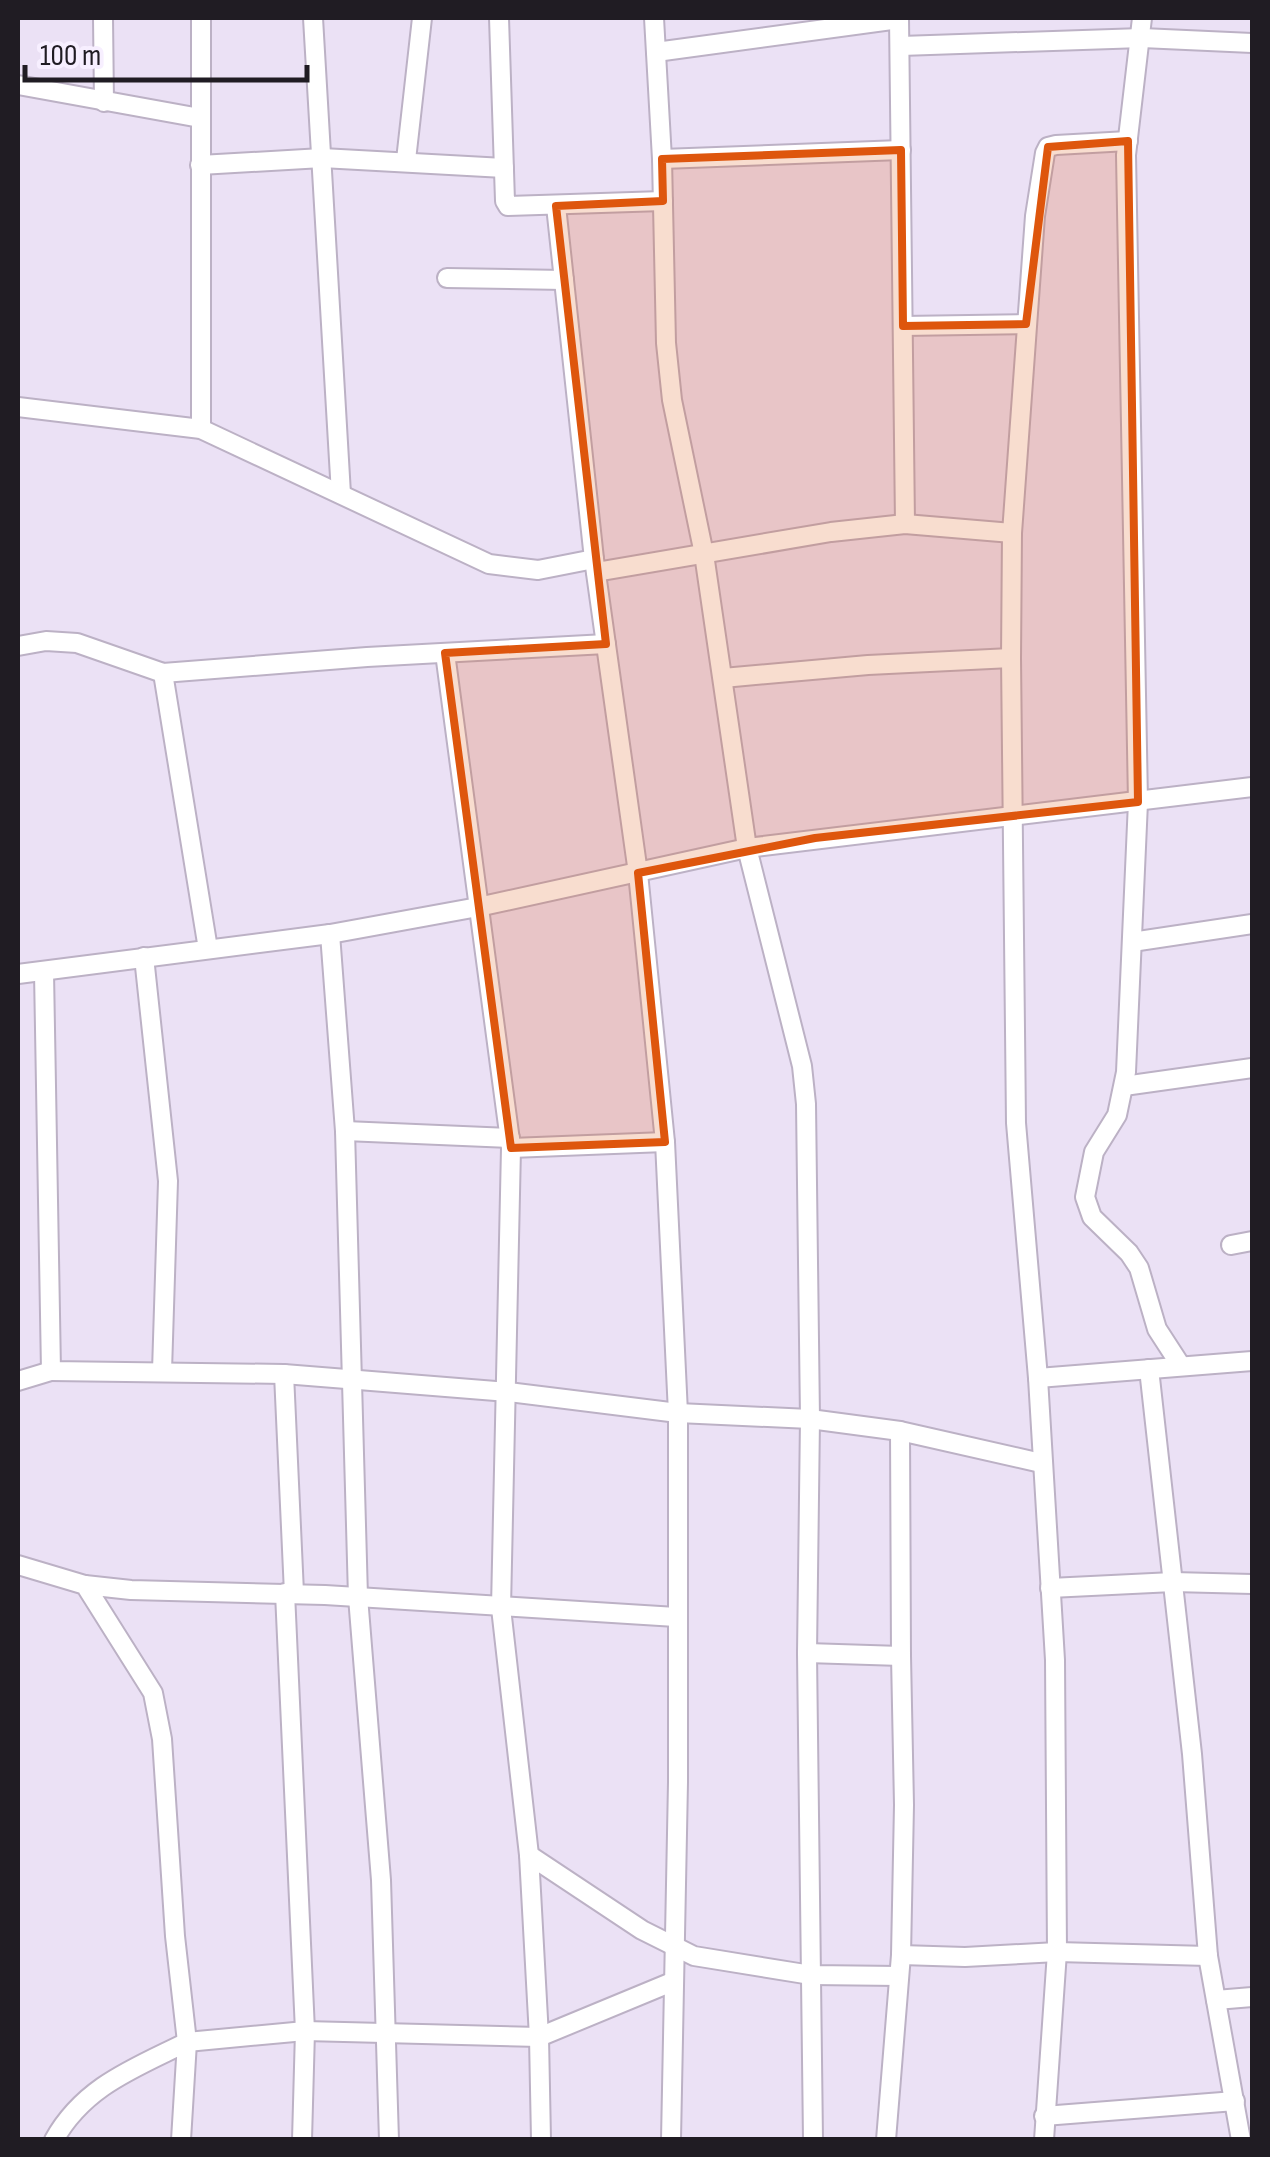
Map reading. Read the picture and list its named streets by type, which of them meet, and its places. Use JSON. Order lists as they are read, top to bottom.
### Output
{
  "scale_bar": "100 m"
}
